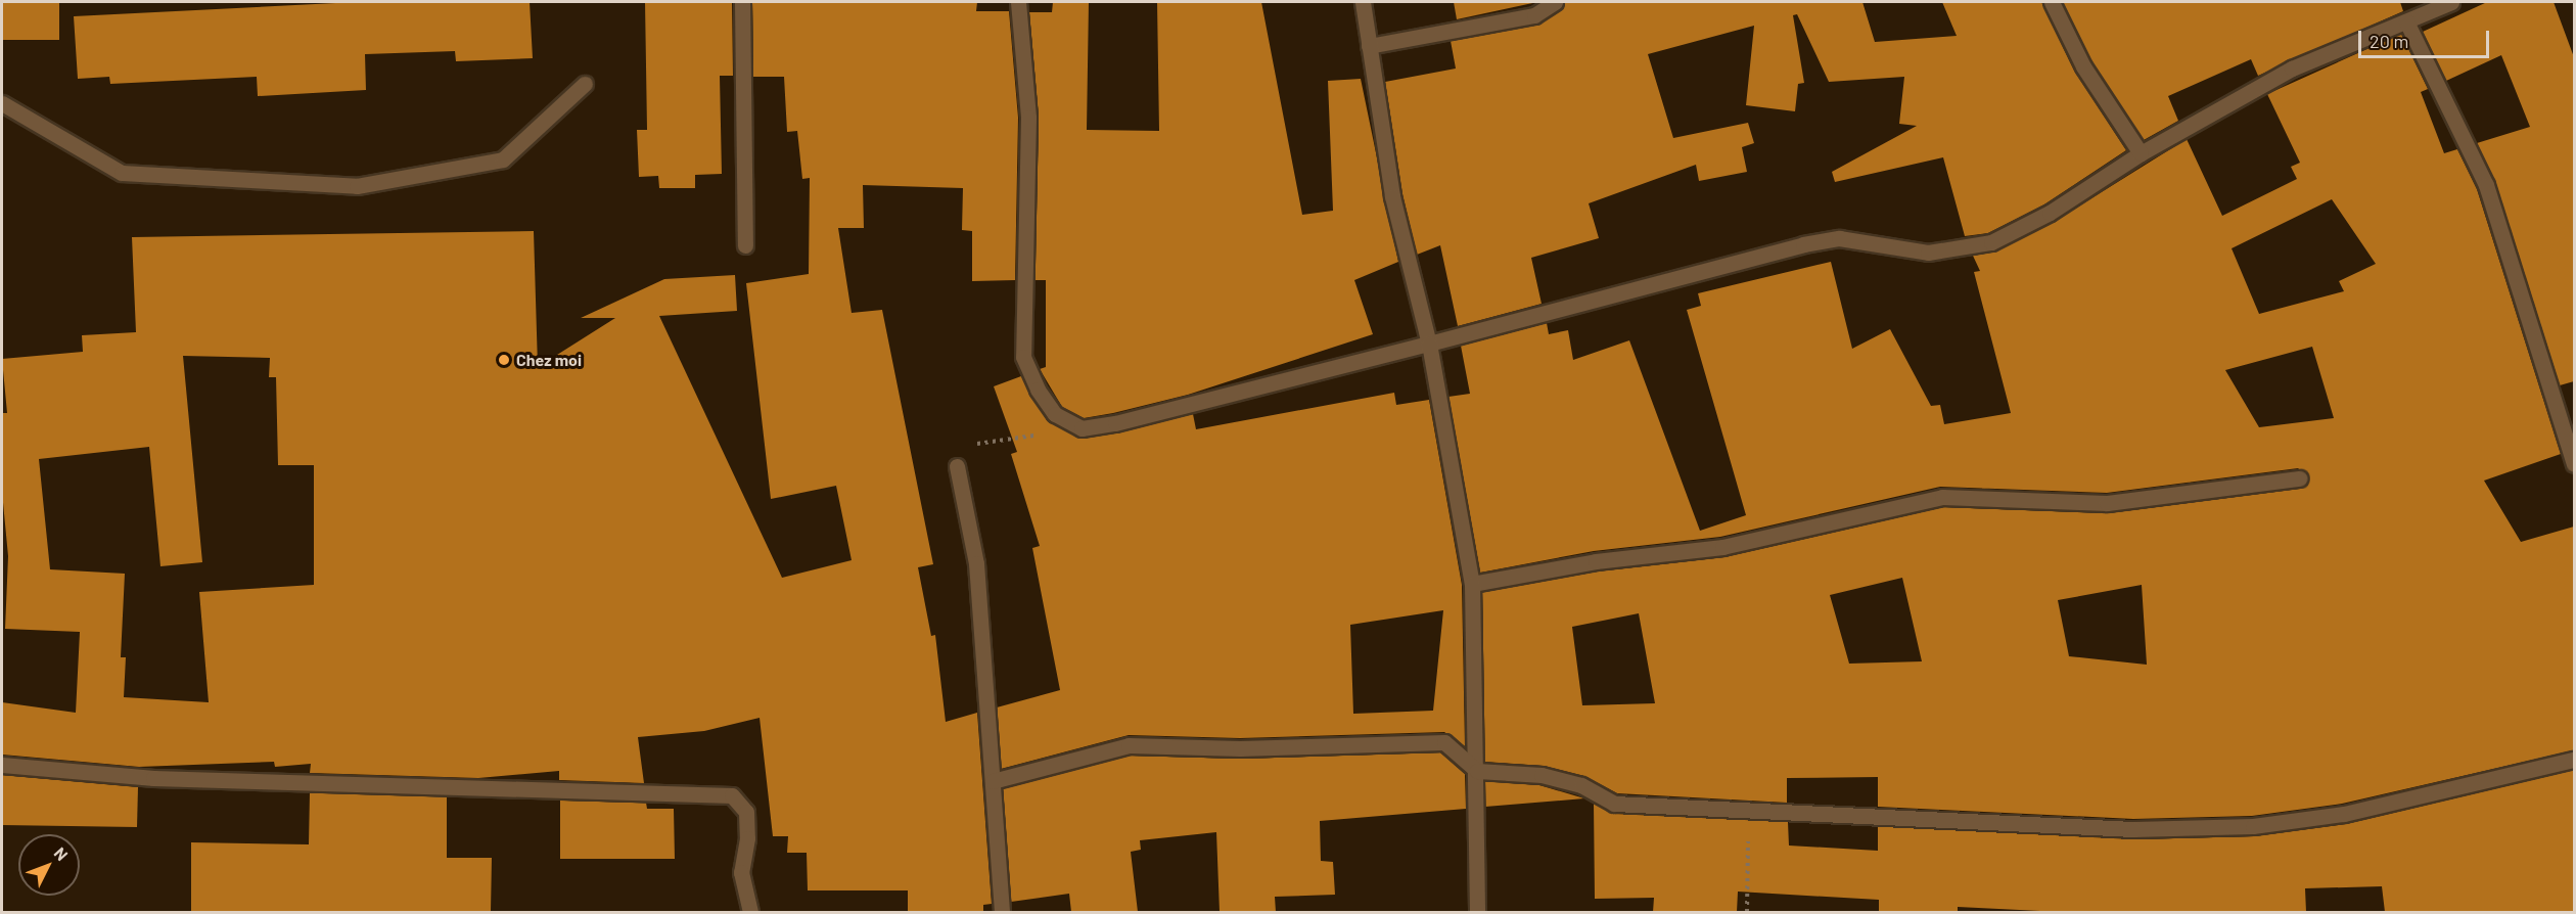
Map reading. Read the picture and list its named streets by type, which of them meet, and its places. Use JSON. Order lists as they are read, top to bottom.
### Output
{
  "places": ["Chez moi"],
  "scale_bar": "20 m",
  "north": "top right"
}
